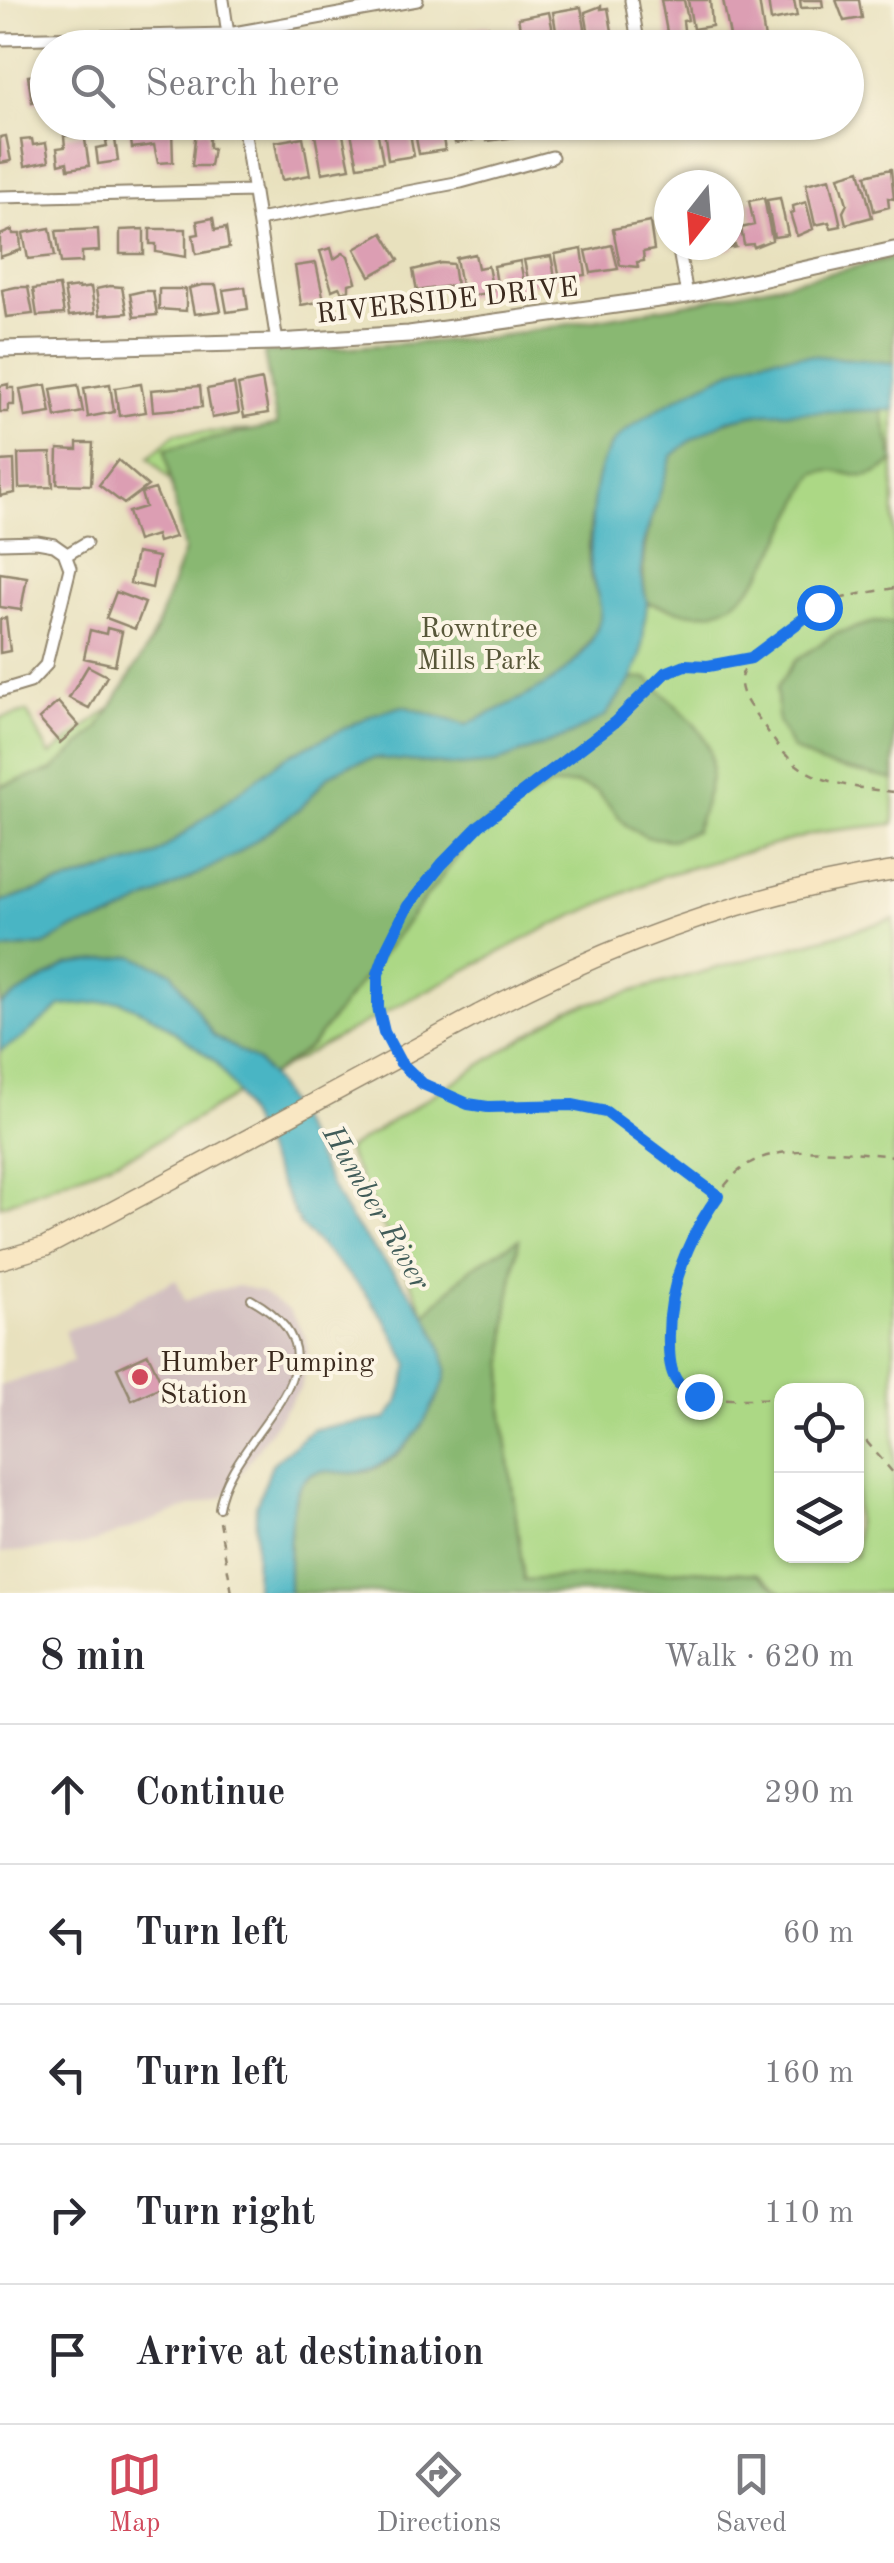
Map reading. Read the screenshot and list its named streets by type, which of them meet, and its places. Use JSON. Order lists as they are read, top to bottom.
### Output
{
  "streets": {
    "street": ["RIVERSIDE DRIVE"]
  },
  "water": ["Humber River"],
  "parks": ["Rowntree Mills Park"],
  "places": ["Humber Pumping Station"],
  "north": "bottom",
  "page": {
    "search": "Search here",
    "heading": ["8 min", "Walk · 620 m"],
    "list": [
      ["Continue", "290 m"],
      ["Turn left", "60 m"],
      ["Turn left", "160 m"],
      ["Turn right", "110 m"],
      "Arrive at destination"
    ],
    "nav": ["Map", "Directions", "Saved"]
  }
}
